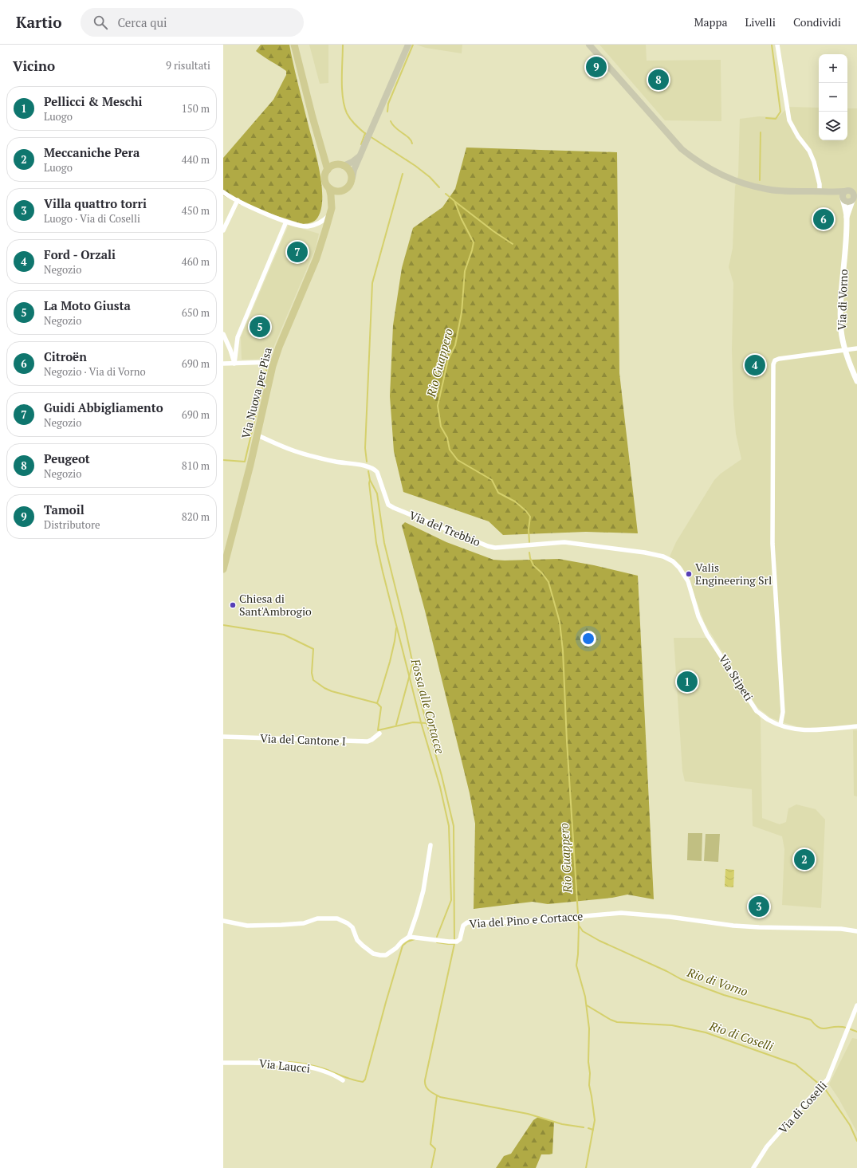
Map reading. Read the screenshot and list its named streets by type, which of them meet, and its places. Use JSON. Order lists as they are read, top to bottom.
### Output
{
  "streets": {
    "main road": ["Via Nuova per Pisa"],
    "street": [
      "Via di Vorno",
      "Via del Trebbio",
      "Via Stipeti",
      "Via del Cantone I",
      "Via del Pino e Cortacce",
      "Via Laucci",
      "Via di Coselli"
    ]
  },
  "crossings": [
    ["Via Nuova per Pisa", "Via del Trebbio"],
    ["Via del Trebbio", "Via Stipeti"]
  ],
  "water": [
    "Rio Guappero",
    "Fossa alle Cortacce",
    "Rio di Vorno",
    "Rio di Coselli"
  ],
  "places": ["Valis Engineering Srl", "Chiesa di Sant'Ambrogio"],
  "page": {
    "header": "Kartio",
    "search": "Cerca qui",
    "nav": ["Mappa", "Livelli", "Condividi"],
    "heading": ["Vicino", "9 risultati"],
    "map_buttons": ["+", "−"],
    "pins": [
      "9",
      "8",
      "6",
      "7",
      "5",
      "4",
      "1",
      "2",
      "3"
    ],
    "list": [
      {
        "mark": "1",
        "name": "Pellicci & Meschi",
        "note": "Luogo",
        "value": "150 m"
      },
      {
        "mark": "2",
        "name": "Meccaniche Pera",
        "note": "Luogo",
        "value": "440 m"
      },
      {
        "mark": "3",
        "name": "Villa quattro torri",
        "note": "Luogo · Via di Coselli",
        "value": "450 m"
      },
      {
        "mark": "4",
        "name": "Ford - Orzali",
        "note": "Negozio",
        "value": "460 m"
      },
      {
        "mark": "5",
        "name": "La Moto Giusta",
        "note": "Negozio",
        "value": "650 m"
      },
      {
        "mark": "6",
        "name": "Citroën",
        "note": "Negozio · Via di Vorno",
        "value": "690 m"
      },
      {
        "mark": "7",
        "name": "Guidi Abbigliamento",
        "note": "Negozio",
        "value": "690 m"
      },
      {
        "mark": "8",
        "name": "Peugeot",
        "note": "Negozio",
        "value": "810 m"
      },
      {
        "mark": "9",
        "name": "Tamoil",
        "note": "Distributore",
        "value": "820 m"
      }
    ]
  }
}
